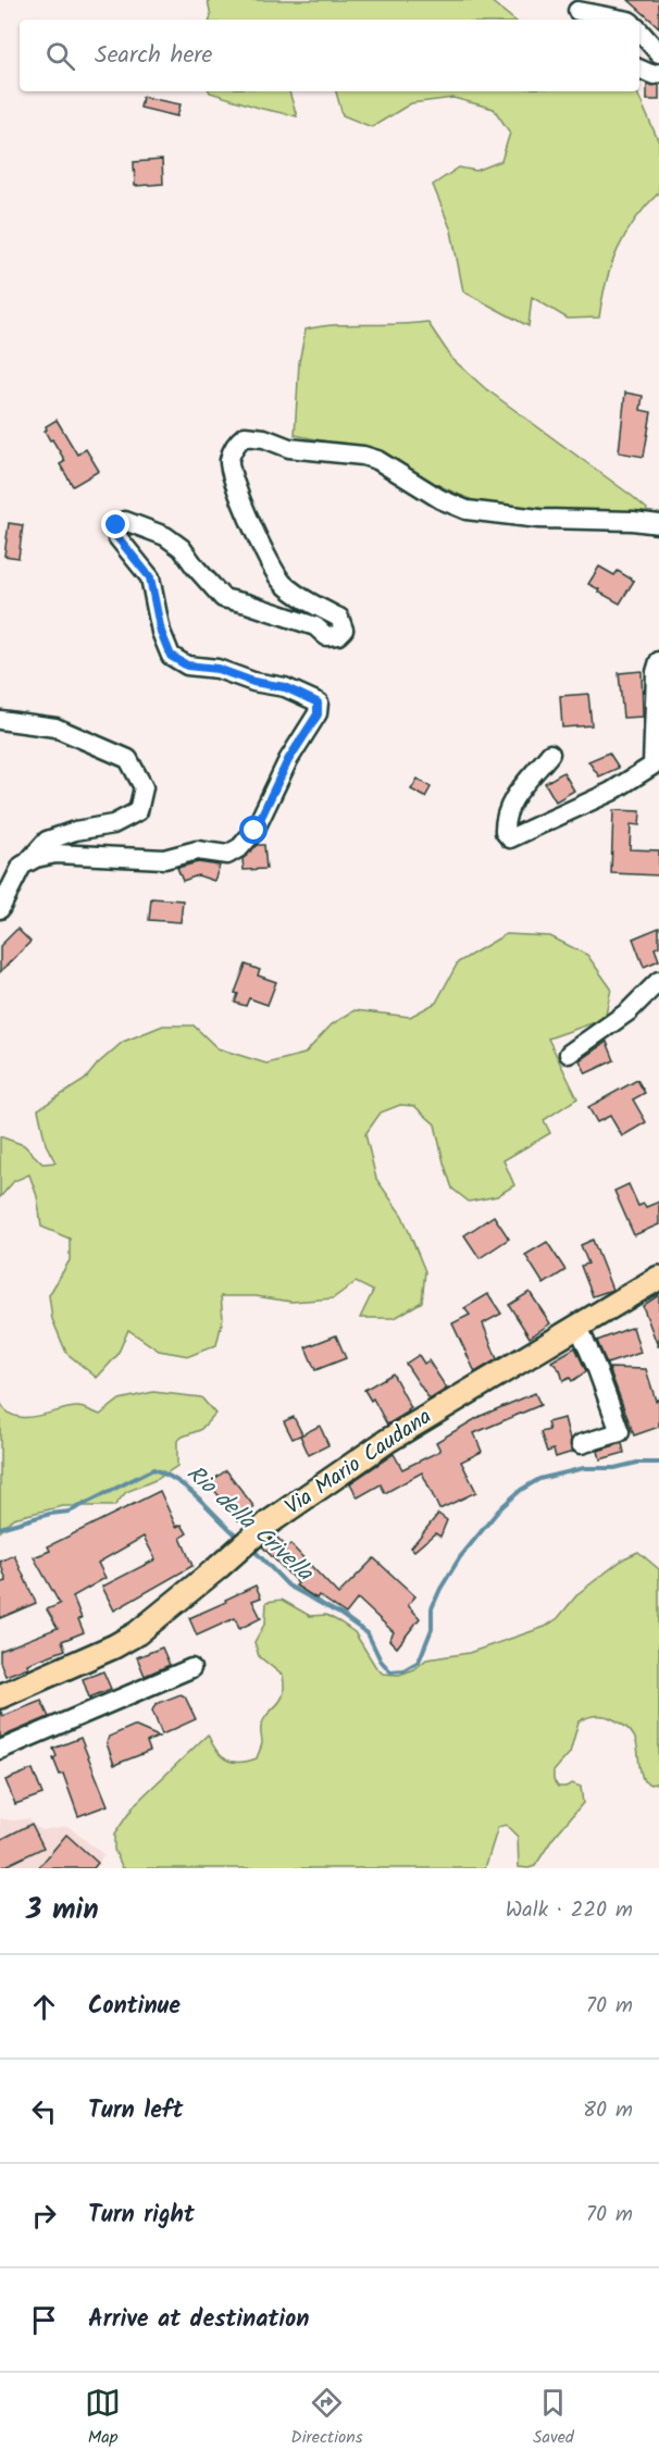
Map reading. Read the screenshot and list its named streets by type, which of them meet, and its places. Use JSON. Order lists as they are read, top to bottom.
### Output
{
  "streets": {
    "main road": ["Via Mario Caudana"]
  },
  "water": ["Rio della Crivella"],
  "page": {
    "search": "Search here",
    "heading": ["3 min", "Walk · 220 m"],
    "list": [
      ["Continue", "70 m"],
      ["Turn left", "80 m"],
      ["Turn right", "70 m"],
      "Arrive at destination"
    ],
    "nav": ["Map", "Directions", "Saved"]
  }
}
